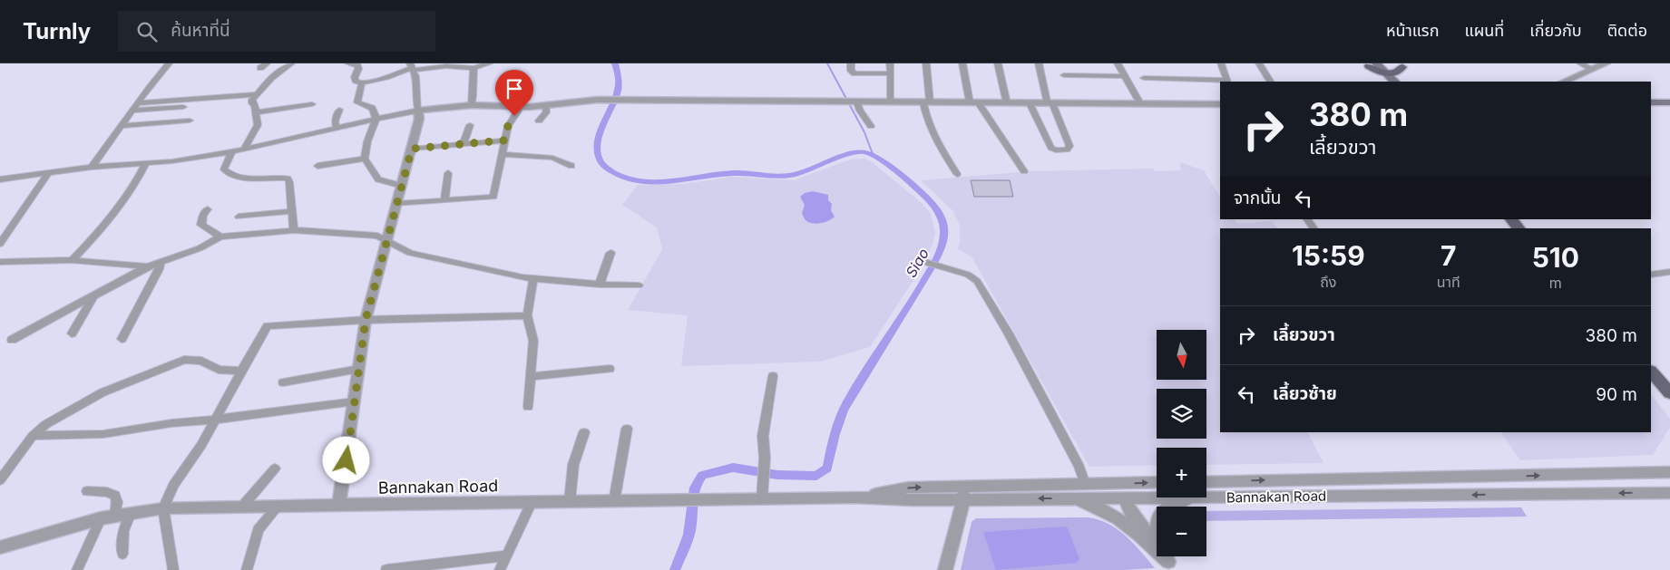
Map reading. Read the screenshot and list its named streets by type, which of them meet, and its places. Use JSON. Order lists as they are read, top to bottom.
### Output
{
  "streets": {
    "street": ["Bannakan Road"]
  },
  "water": ["Siao"],
  "north": "bottom",
  "page": {
    "header": "Turnly",
    "search": "ค้นหาที่นี่",
    "nav": [
      "หน้าแรก",
      "แผนที่",
      "เกี่ยวกับ",
      "ติดต่อ"
    ],
    "turn": ["380 m", "เลี้ยวขวา"],
    "then": "จากนั้น",
    "eta": [
      "15:59",
      "ถึง",
      "7",
      "นาที",
      "510",
      "m"
    ],
    "list": [
      {
        "name": "เลี้ยวขวา",
        "value": "380 m"
      },
      {
        "name": "เลี้ยวซ้าย",
        "value": "90 m"
      }
    ],
    "map_buttons": ["+", "−"]
  }
}
